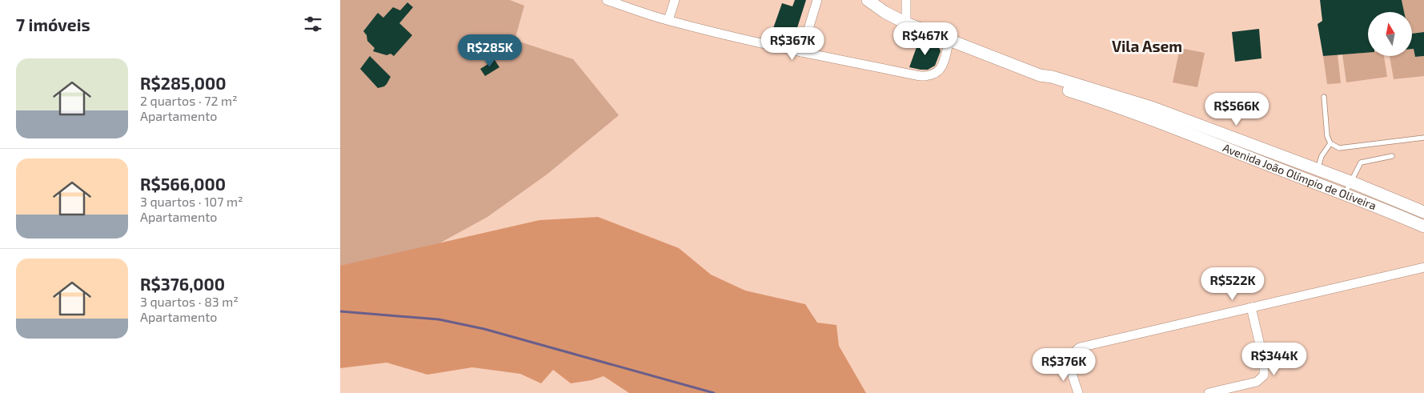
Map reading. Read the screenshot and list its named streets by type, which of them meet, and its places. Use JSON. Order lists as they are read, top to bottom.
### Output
{
  "streets": {
    "main road": ["Avenida João Olímpio de Oliveira"]
  },
  "districts": ["Vila Asem"],
  "north": "top",
  "page": {
    "heading": "7 imóveis",
    "price": [
      "R$467K",
      "R$367K",
      "R$285K",
      "R$566K",
      "R$522K",
      "R$344K",
      "R$376K"
    ],
    "list": [
      {
        "name": "R$285,000",
        "note": "2 quartos · 72 m² · Apartamento"
      },
      {
        "name": "R$566,000",
        "note": "3 quartos · 107 m² · Apartamento"
      },
      {
        "name": "R$376,000",
        "note": "3 quartos · 83 m² · Apartamento"
      }
    ]
  }
}
